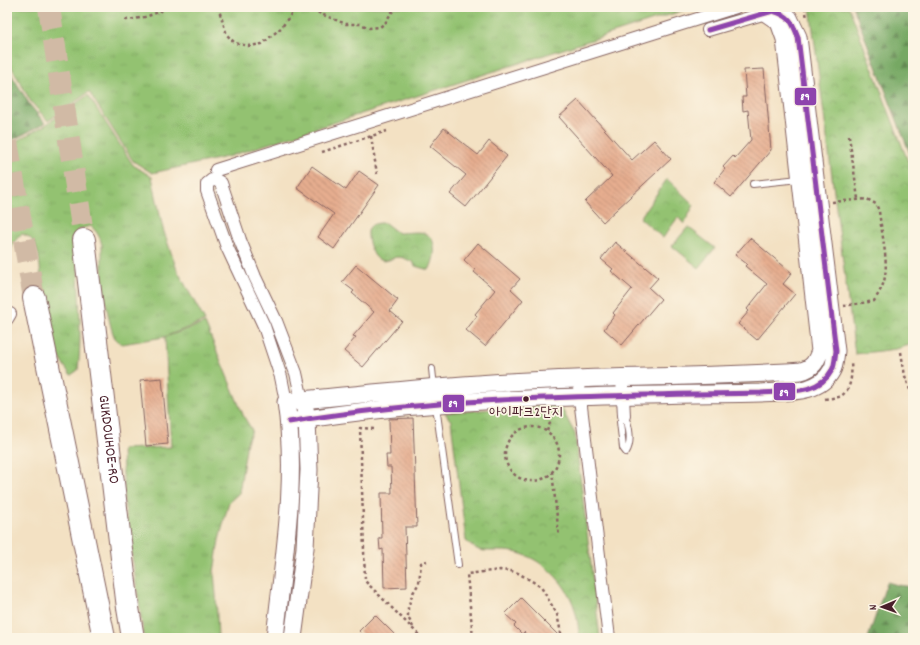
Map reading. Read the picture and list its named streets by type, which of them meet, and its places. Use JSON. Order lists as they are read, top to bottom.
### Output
{
  "streets": {
    "highway": ["GUKDOUHOE-RO"]
  },
  "places": ["아이파크2단지"],
  "lines": ["transit line 89"],
  "north": "left"
}
